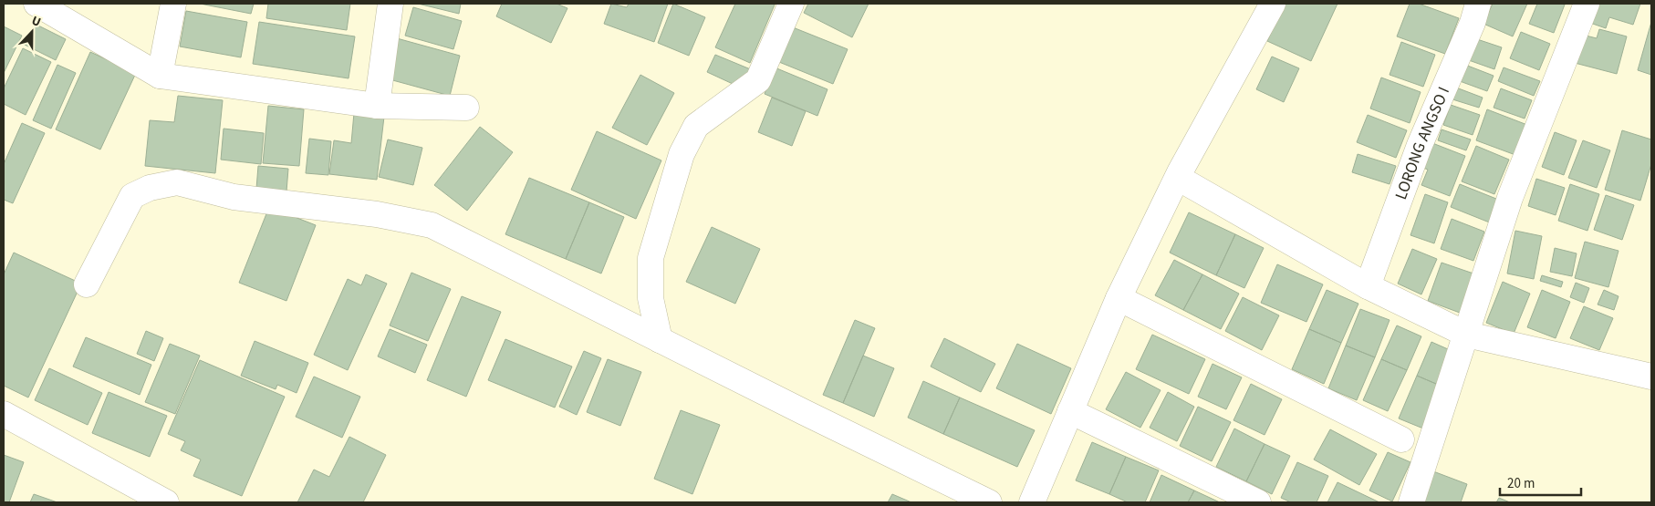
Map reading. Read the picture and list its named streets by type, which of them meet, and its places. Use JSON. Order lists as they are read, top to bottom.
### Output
{
  "streets": {
    "street": ["LORONG ANGSO I"]
  },
  "scale_bar": "20 m",
  "north": "top"
}
